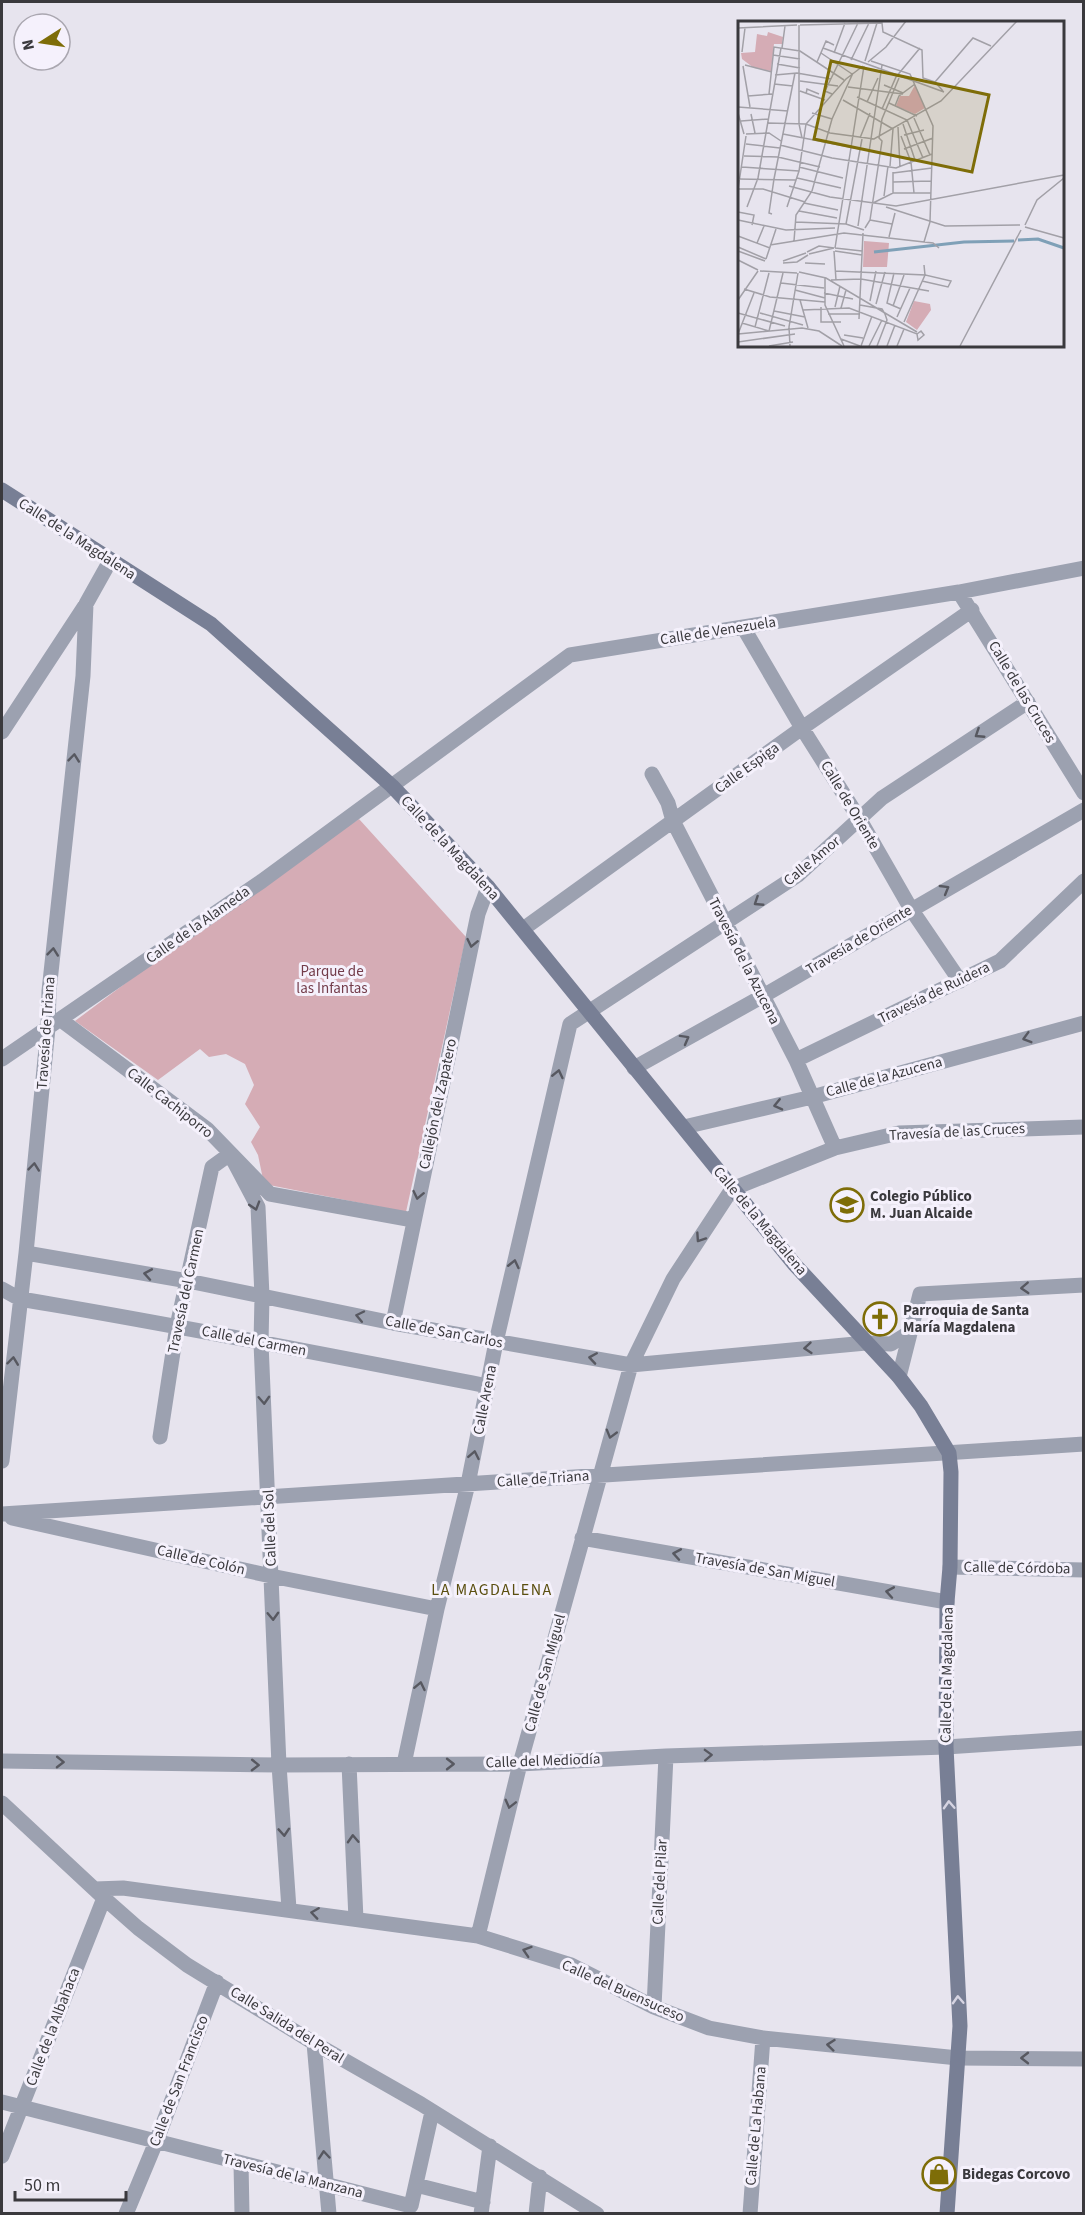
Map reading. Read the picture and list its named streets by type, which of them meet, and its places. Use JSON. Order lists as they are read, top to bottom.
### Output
{
  "streets": {
    "street": [
      "Calle de la Magdalena",
      "Calle de Venezuela",
      "Calle de las Cruces",
      "Calle Espiga",
      "Calle de Oriente",
      "Calle Amor",
      "Calle de la Alameda",
      "Travesía de Oriente",
      "Travesía de la Azucena",
      "Travesía de Ruidera",
      "Travesía de Triana",
      "Calle de la Azucena",
      "Calle Cachiporro",
      "Callejón del Zapatero",
      "Travesía de las Cruces",
      "Travesía del Carmen",
      "Calle de San Carlos",
      "Calle del Carmen",
      "Calle Arena",
      "Calle de Triana",
      "Calle del Sol",
      "Calle de Colón",
      "Calle de Córdoba",
      "Travesía de San Miguel",
      "Calle de San Miguel",
      "Calle del Mediodía",
      "Calle del Pilar",
      "Calle del Buensuceso",
      "Calle Salida del Peral",
      "Calle de la Albahaca",
      "Calle de San Francisco",
      "Calle de La Habana",
      "Travesía de la Manzana"
    ]
  },
  "crossings": [
    ["Calle de la Magdalena", "Calle de Venezuela"],
    ["Calle de la Magdalena", "Calle Espiga"],
    ["Calle de la Magdalena", "Calle Amor"],
    ["Calle de la Magdalena", "Calle de la Alameda"],
    ["Calle de la Magdalena", "Travesía de Oriente"],
    ["Calle de la Magdalena", "Calle de la Azucena"],
    ["Calle de la Magdalena", "Callejón del Zapatero"],
    ["Calle de la Magdalena", "Travesía de las Cruces"],
    ["Calle de la Magdalena", "Calle de San Carlos"],
    ["Calle de la Magdalena", "Calle Arena"],
    ["Calle de la Magdalena", "Calle de Triana"],
    ["Calle de la Magdalena", "Calle de Córdoba"],
    ["Calle de la Magdalena", "Travesía de San Miguel"],
    ["Calle de la Magdalena", "Calle de San Miguel"],
    ["Calle de la Magdalena", "Calle del Mediodía"],
    ["Calle de la Magdalena", "Calle del Buensuceso"],
    ["Calle de Venezuela", "Calle de las Cruces"],
    ["Calle de Venezuela", "Calle de Oriente"],
    ["Calle de Venezuela", "Calle de la Alameda"],
    ["Calle de las Cruces", "Calle Espiga"],
    ["Calle de las Cruces", "Calle Amor"],
    ["Calle Espiga", "Calle de Oriente"],
    ["Calle Espiga", "Travesía de la Azucena"],
    ["Calle de Oriente", "Calle Amor"],
    ["Calle de Oriente", "Travesía de Oriente"],
    ["Calle de Oriente", "Travesía de Ruidera"],
    ["Calle Amor", "Travesía de la Azucena"],
    ["Calle Amor", "Calle Arena"],
    ["Calle de la Alameda", "Travesía de Triana"],
    ["Calle de la Alameda", "Calle Cachiporro"],
    ["Travesía de Oriente", "Travesía de la Azucena"],
    ["Travesía de la Azucena", "Travesía de Ruidera"],
    ["Travesía de la Azucena", "Calle de la Azucena"],
    ["Travesía de la Azucena", "Travesía de las Cruces"],
    ["Travesía de Triana", "Calle Cachiporro"],
    ["Travesía de Triana", "Calle de San Carlos"],
    ["Travesía de Triana", "Calle del Carmen"],
    ["Calle Cachiporro", "Callejón del Zapatero"],
    ["Calle Cachiporro", "Travesía del Carmen"],
    ["Calle Cachiporro", "Calle del Sol"],
    ["Callejón del Zapatero", "Calle de San Carlos"],
    ["Travesía de las Cruces", "Calle de San Miguel"],
    ["Travesía del Carmen", "Calle de San Carlos"],
    ["Travesía del Carmen", "Calle del Carmen"],
    ["Travesía del Carmen", "Calle del Sol"],
    ["Calle de San Carlos", "Calle Arena"],
    ["Calle de San Carlos", "Calle del Sol"],
    ["Calle de San Carlos", "Calle de San Miguel"],
    ["Calle del Carmen", "Calle Arena"],
    ["Calle del Carmen", "Calle del Sol"],
    ["Calle Arena", "Calle de Triana"],
    ["Calle Arena", "Calle de Colón"],
    ["Calle Arena", "Calle del Mediodía"],
    ["Calle de Triana", "Calle del Sol"],
    ["Calle de Triana", "Calle de Colón"],
    ["Calle de Triana", "Calle de San Miguel"],
    ["Calle del Sol", "Calle de Colón"],
    ["Calle del Sol", "Calle del Mediodía"],
    ["Calle del Sol", "Calle del Buensuceso"],
    ["Travesía de San Miguel", "Calle de San Miguel"],
    ["Calle de San Miguel", "Calle del Mediodía"],
    ["Calle de San Miguel", "Calle del Buensuceso"],
    ["Calle del Mediodía", "Calle del Pilar"],
    ["Calle del Pilar", "Calle del Buensuceso"],
    ["Calle del Buensuceso", "Calle Salida del Peral"],
    ["Calle del Buensuceso", "Calle de la Albahaca"],
    ["Calle del Buensuceso", "Calle de La Habana"],
    ["Calle Salida del Peral", "Calle de la Albahaca"],
    ["Calle Salida del Peral", "Calle de San Francisco"],
    ["Calle de la Albahaca", "Travesía de la Manzana"],
    ["Calle de San Francisco", "Travesía de la Manzana"]
  ],
  "one_way": [
    "Calle Amor",
    "Travesía de Oriente",
    "Travesía de Triana",
    "Calle de la Azucena",
    "Callejón del Zapatero",
    "Calle de San Carlos",
    "Calle Arena",
    "Calle del Sol",
    "Travesía de San Miguel",
    "Calle de San Miguel",
    "Calle del Mediodía",
    "Calle del Buensuceso"
  ],
  "districts": ["LA MAGDALENA"],
  "parks": ["Parque de las Infantas"],
  "places": {
    "school or university": ["Colegio Público M. Juan Alcaide"],
    "church": ["Parroquia de Santa María Magdalena"],
    "shop": ["Bidegas Corcovo"]
  },
  "scale_bar": "50 m",
  "north": "left"
}
